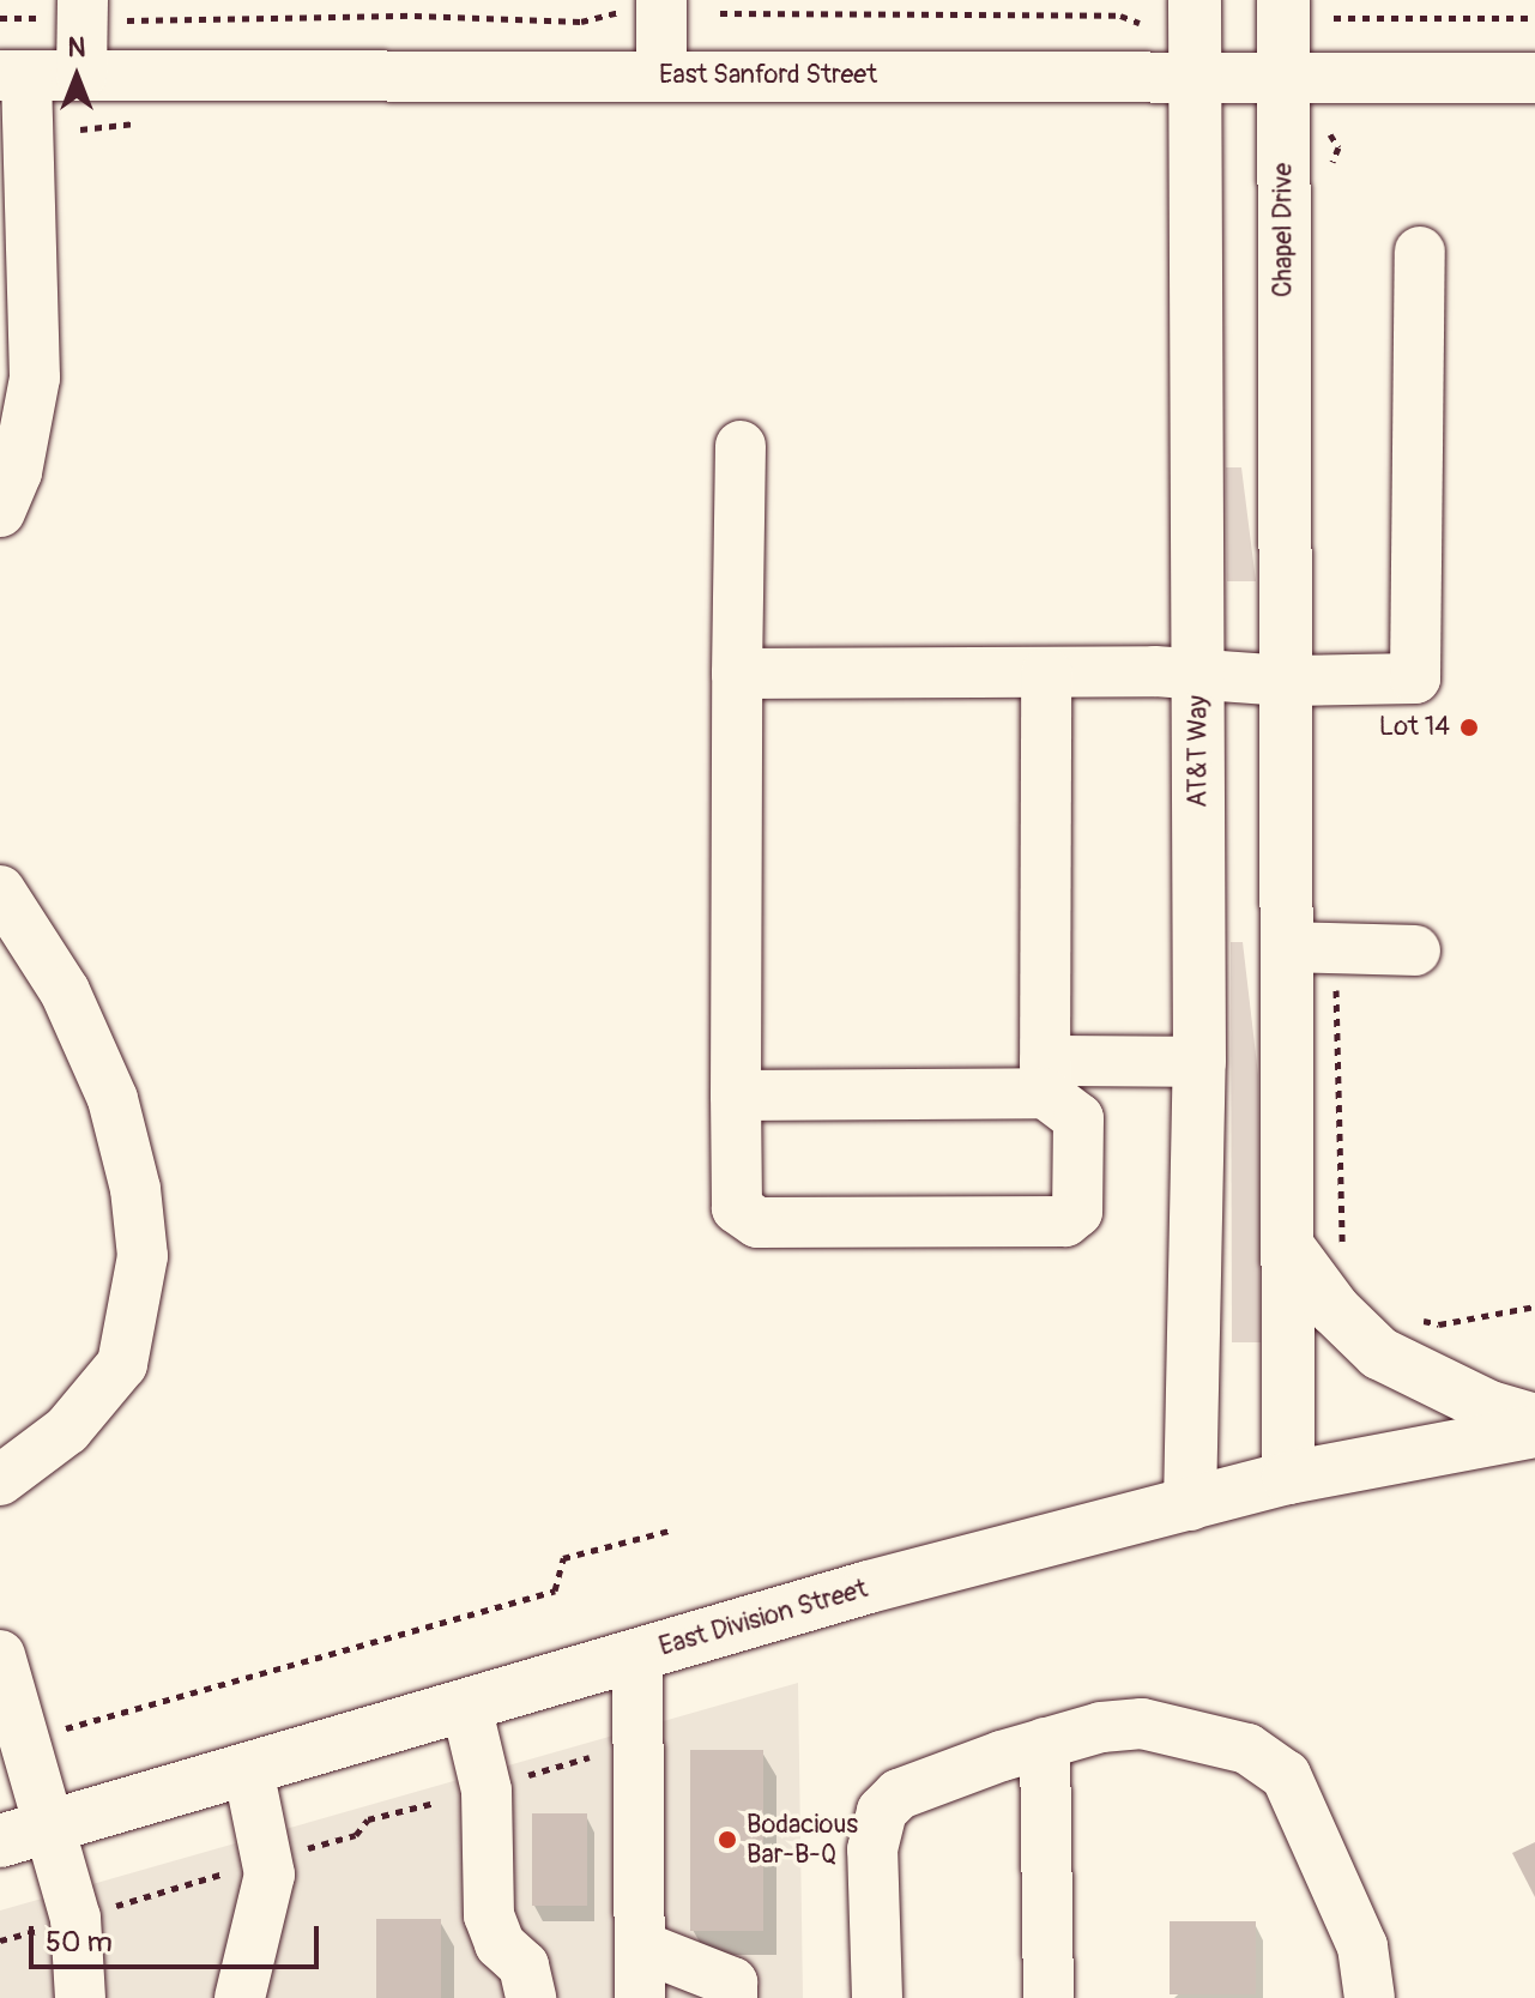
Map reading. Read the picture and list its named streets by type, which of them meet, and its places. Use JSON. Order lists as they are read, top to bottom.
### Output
{
  "streets": {
    "main road": ["Chapel Drive", "AT&T Way", "East Division Street"],
    "street": ["East Sanford Street"]
  },
  "crossings": [
    ["East Sanford Street", "Chapel Drive"],
    ["East Sanford Street", "AT&T Way"],
    ["AT&T Way", "East Division Street"]
  ],
  "places": ["Lot 14", "Bodacious Bar-B-Q"],
  "scale_bar": "50 m",
  "north": "top"
}
